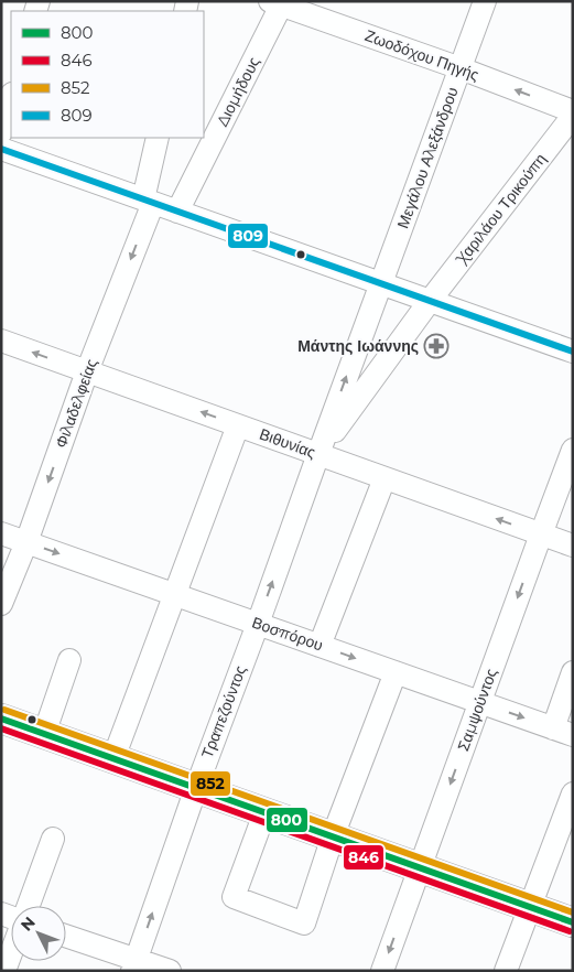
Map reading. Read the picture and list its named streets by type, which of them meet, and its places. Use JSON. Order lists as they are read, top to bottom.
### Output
{
  "streets": {
    "street": [
      "Ζωοδόχου Πηγής",
      "Διομήδους",
      "Μεγάλου Αλεξάνδρου",
      "Χαριλάου Τρικούπη",
      "Φιλαδελφείας",
      "Βιθυνίας",
      "Βοσπόρου",
      "Σαμψούντος",
      "Τραπεζούντος"
    ]
  },
  "crossings": [
    ["Ζωοδόχου Πηγής", "Διομήδους"],
    ["Ζωοδόχου Πηγής", "Μεγάλου Αλεξάνδρου"],
    ["Μεγάλου Αλεξάνδρου", "Τραπεζούντος"],
    ["Χαριλάου Τρικούπη", "Τραπεζούντος"],
    ["Φιλαδελφείας", "Βιθυνίας"],
    ["Φιλαδελφείας", "Βοσπόρου"],
    ["Βιθυνίας", "Σαμψούντος"],
    ["Βιθυνίας", "Τραπεζούντος"],
    ["Βοσπόρου", "Σαμψούντος"],
    ["Βοσπόρου", "Τραπεζούντος"]
  ],
  "one_way": ["Ζωοδόχου Πηγής", "Βοσπόρου"],
  "places": {
    "pharmacy": ["Μάντης Ιωάννης"]
  },
  "lines": [
    "transit line 809",
    "transit line 852",
    "transit line 800",
    "transit line 846"
  ],
  "legend": [
    "800",
    "846",
    "852",
    "809"
  ],
  "north": "top left"
}
